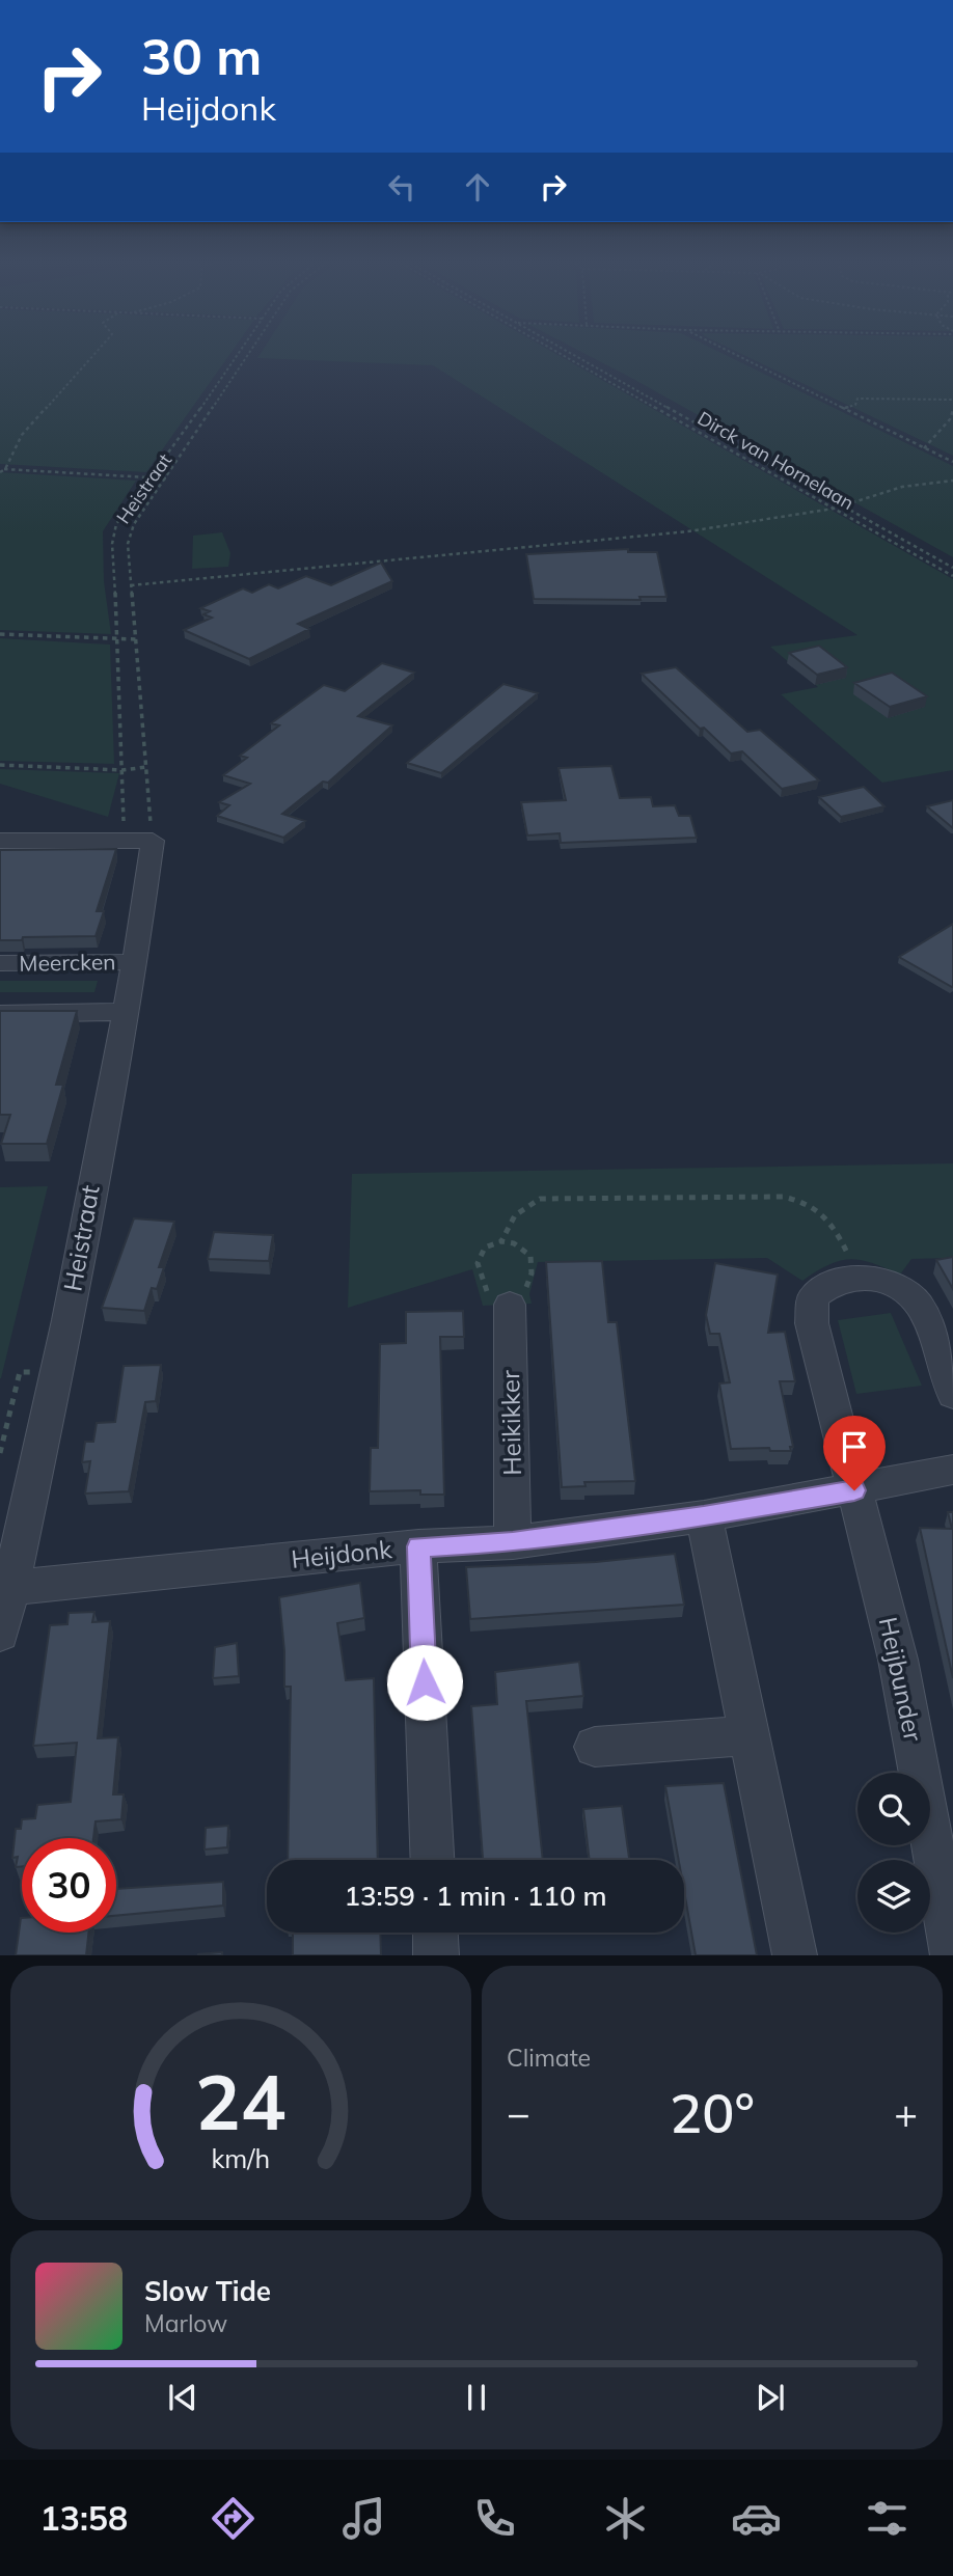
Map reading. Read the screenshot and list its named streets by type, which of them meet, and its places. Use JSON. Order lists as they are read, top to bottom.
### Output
{
  "streets": {
    "street": [
      "Heistraat",
      "Meercken",
      "Heikikker",
      "Heijdonk",
      "Heijbunder"
    ],
    "path": ["Dirck van Hornelaan"]
  },
  "crossings": [
    ["Heistraat", "Meercken"],
    ["Heistraat", "Heijdonk"],
    ["Heikikker", "Heijdonk"],
    ["Heijdonk", "Heijbunder"]
  ],
  "page": {
    "turn": ["30 m", "Heijdonk"],
    "limit": "30",
    "trip": "13:59 · 1 min · 110 m",
    "tile": "Climate",
    "heat": ["−", "20°", "+"],
    "song": ["Slow Tide", "Marlow"],
    "tabs": "13:58",
    "gauge": ["24", "km/h"]
  }
}
